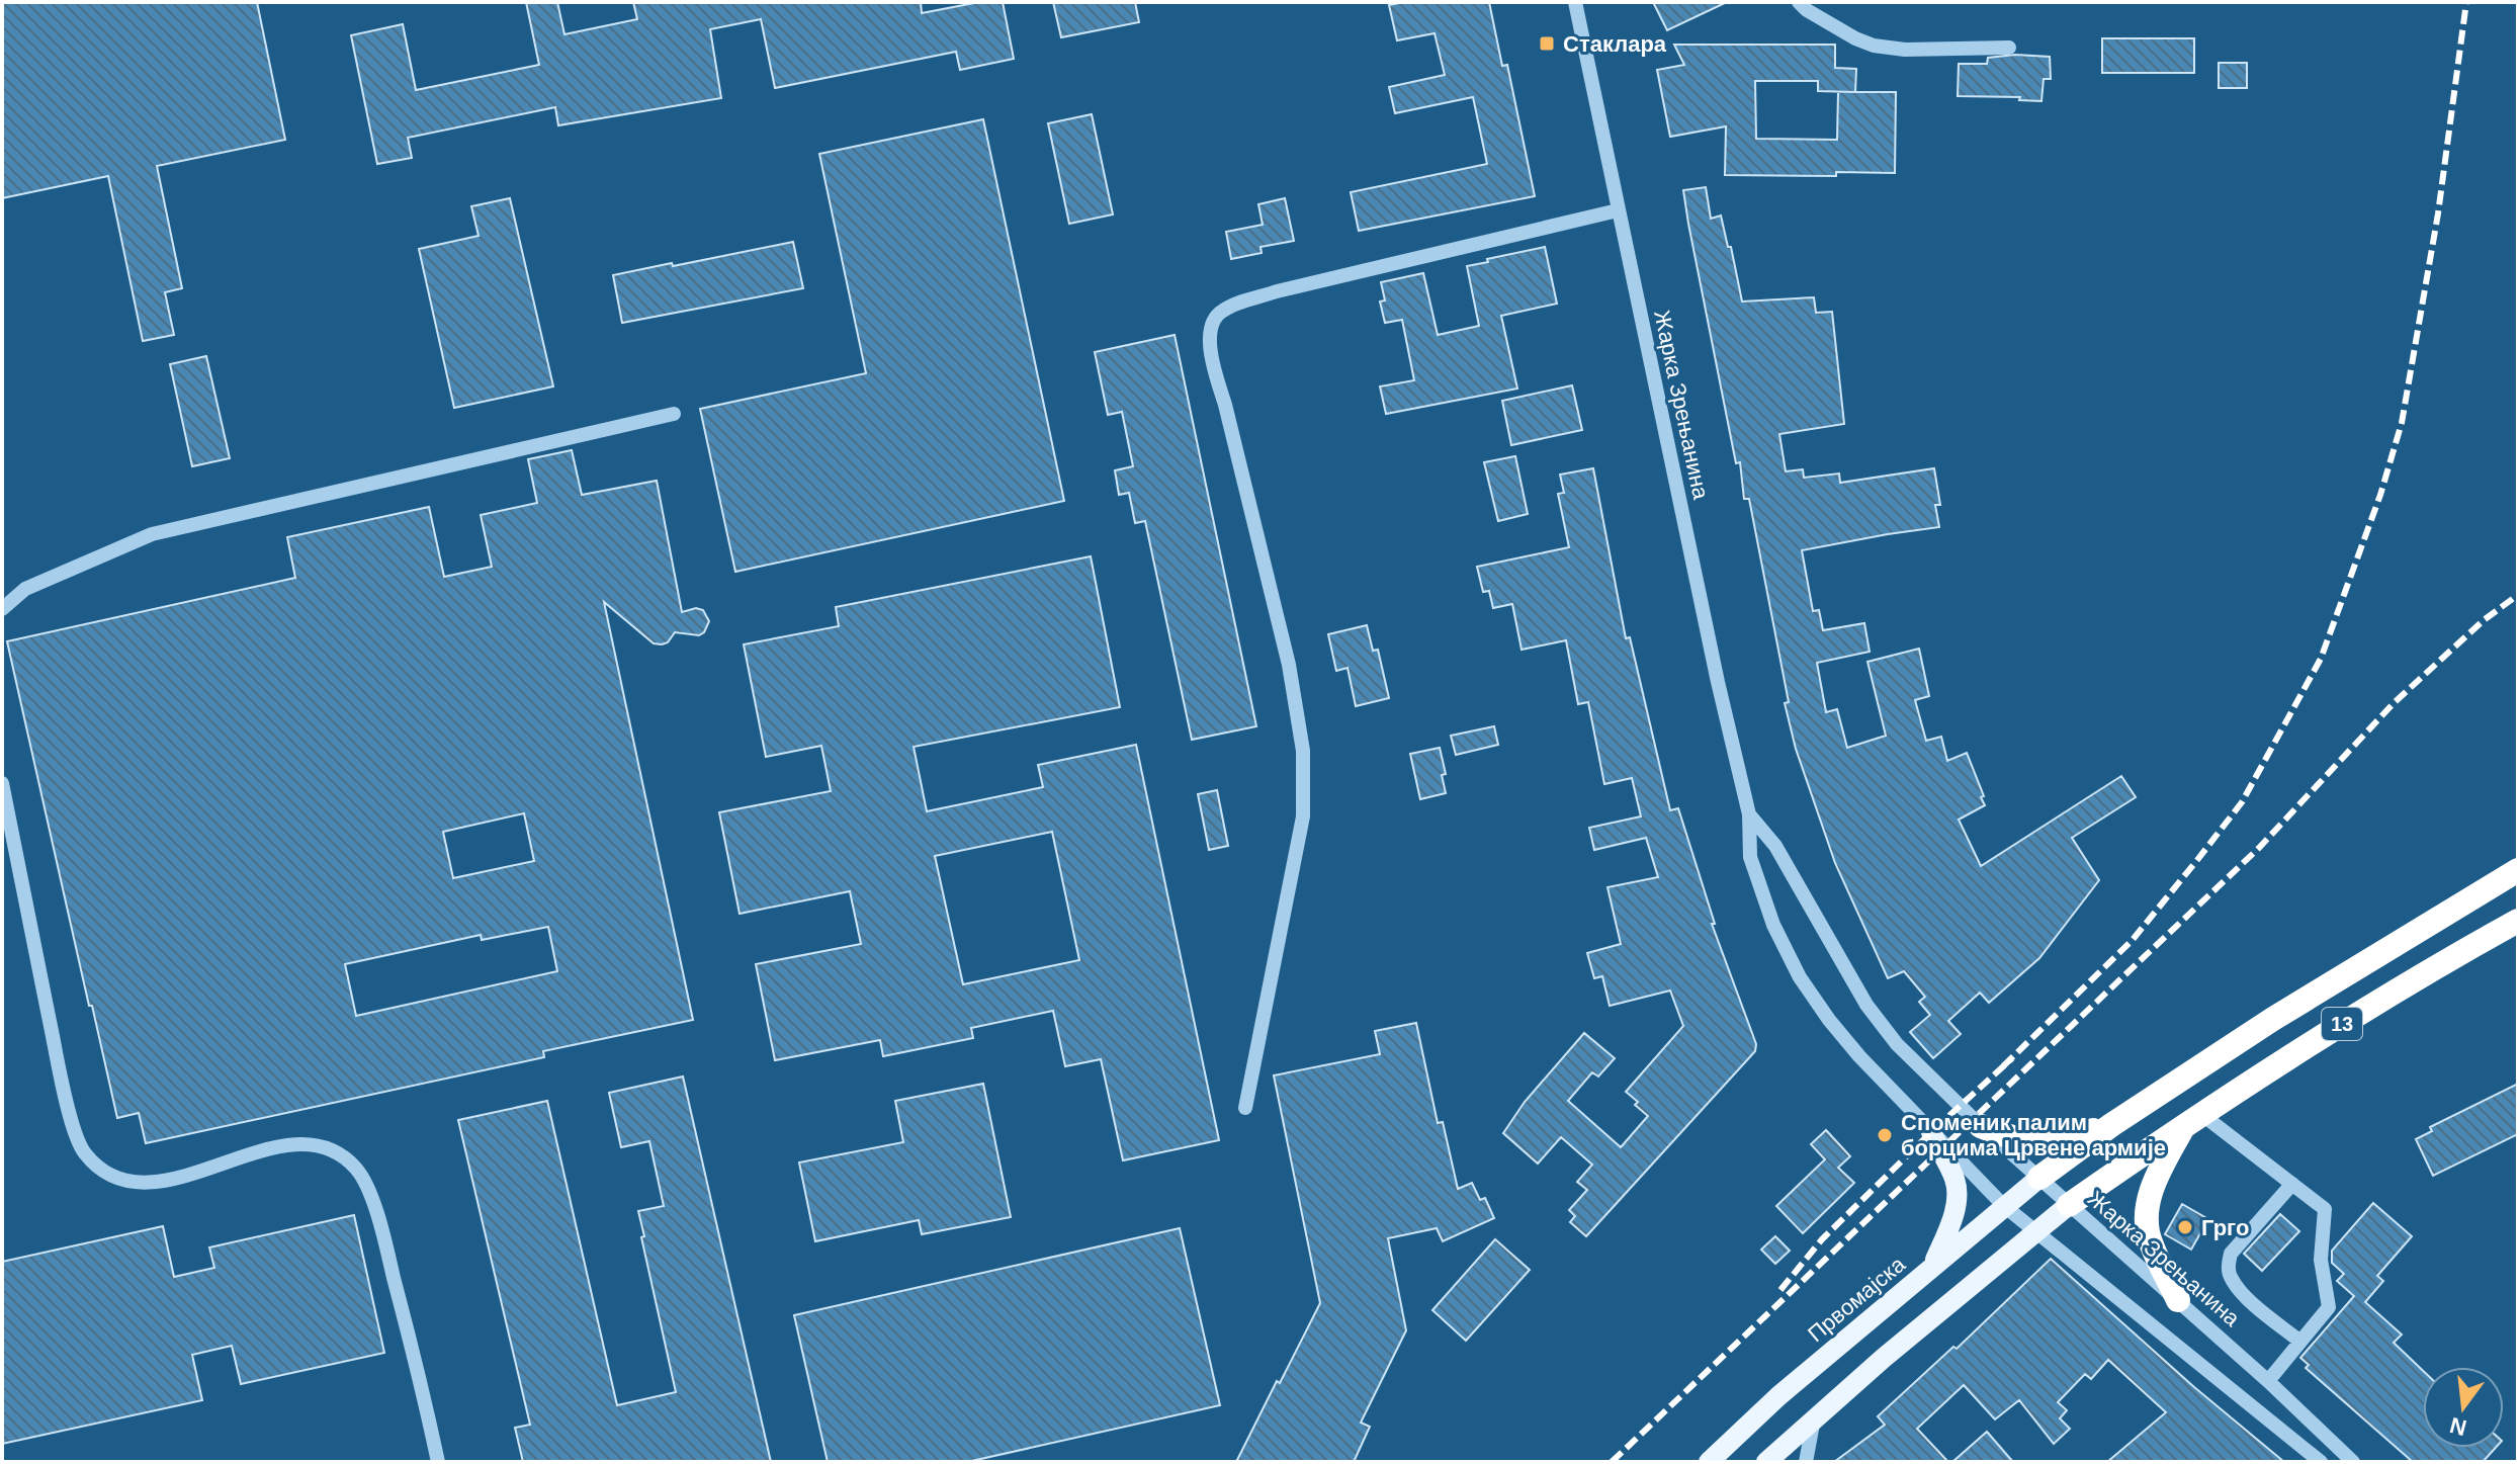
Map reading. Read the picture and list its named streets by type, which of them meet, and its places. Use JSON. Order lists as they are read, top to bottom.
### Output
{
  "streets": {
    "highway": ["13"],
    "main road": ["Првомајска"],
    "street": ["Жарка Зрењанина"]
  },
  "crossings": [
    ["Жарка Зрењанина", "13"],
    ["Жарка Зрењанина", "Првомајска"],
    ["13", "Првомајска"]
  ],
  "places": {
    "transit": ["Стаклара"],
    "other": ["Споменик палим борцима Црвене армије", "Грго"]
  },
  "north": "bottom"
}
